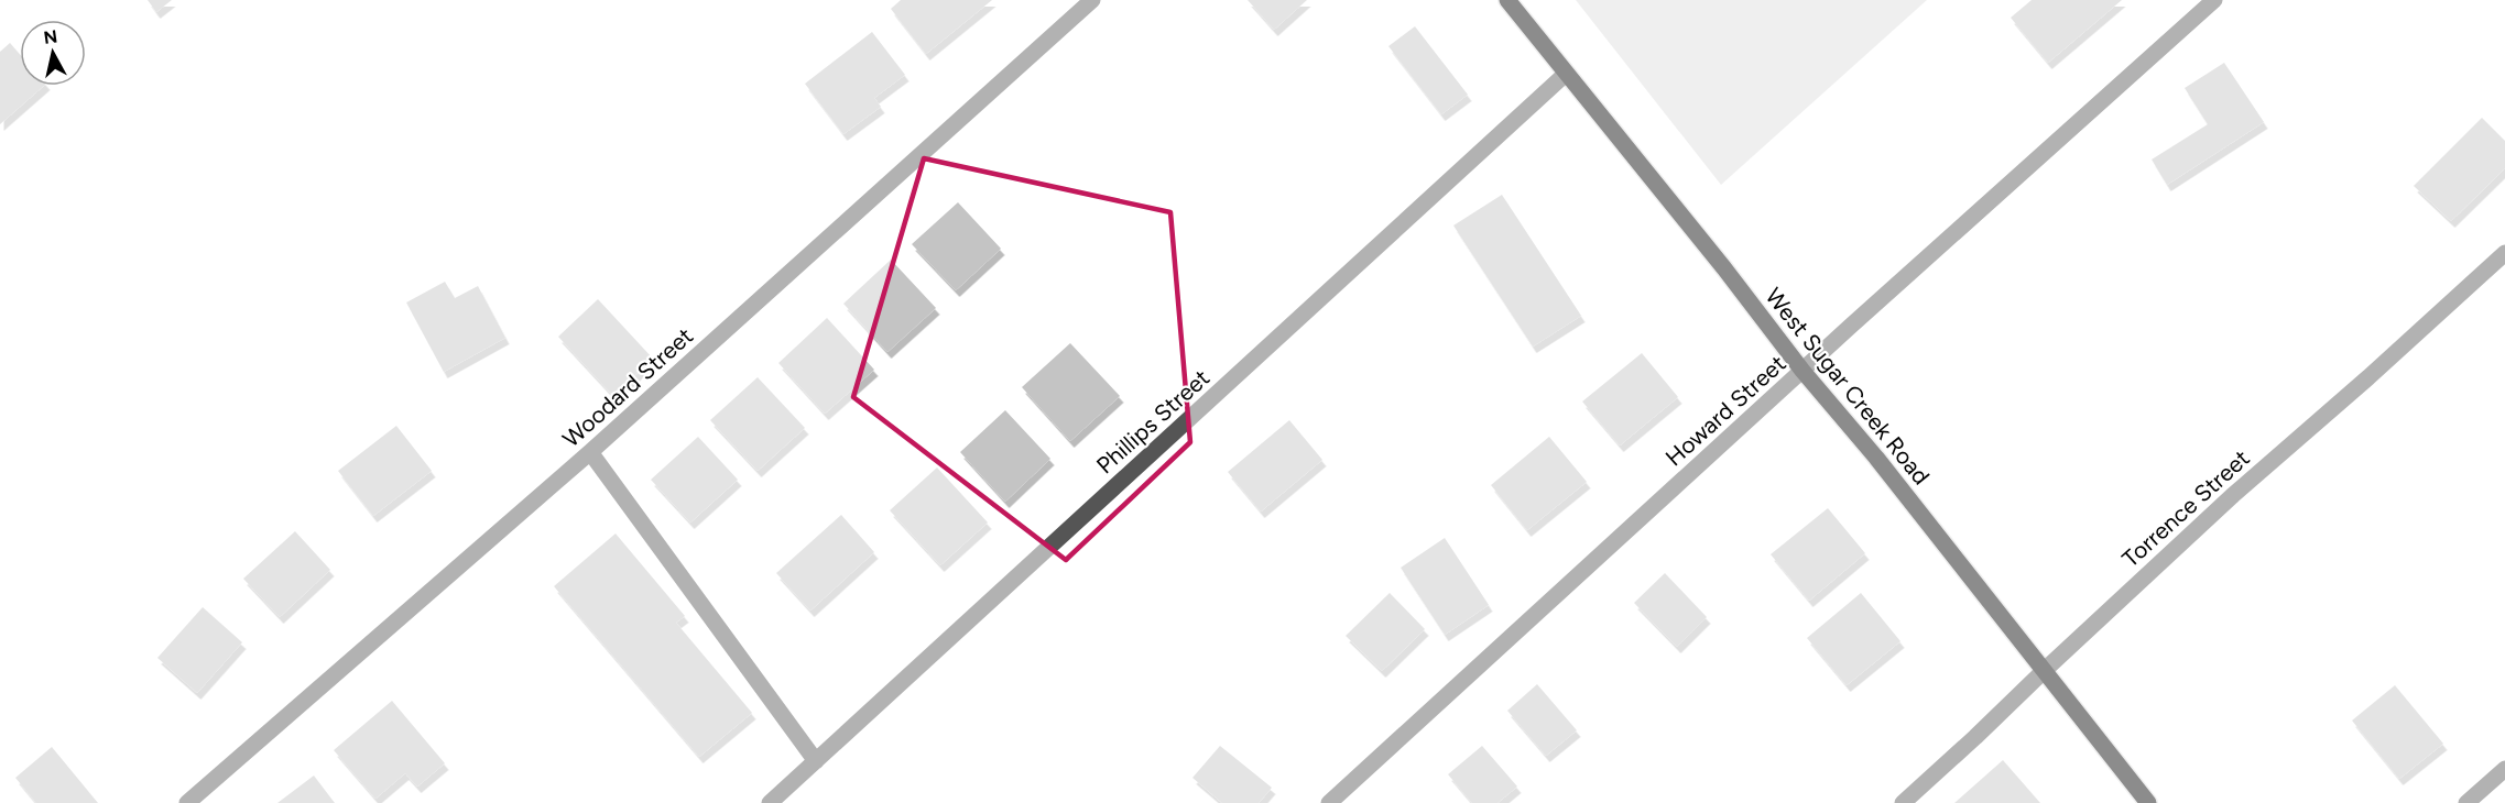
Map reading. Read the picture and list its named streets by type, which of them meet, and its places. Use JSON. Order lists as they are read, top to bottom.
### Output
{
  "streets": {
    "main road": ["West Sugar Creek Road"],
    "street": [
      "Woodard Street",
      "Howard Street",
      "Phillips Street",
      "Torrence Street"
    ]
  },
  "crossings": [
    ["West Sugar Creek Road", "Howard Street"],
    ["West Sugar Creek Road", "Phillips Street"],
    ["West Sugar Creek Road", "Torrence Street"]
  ],
  "north": "top"
}
